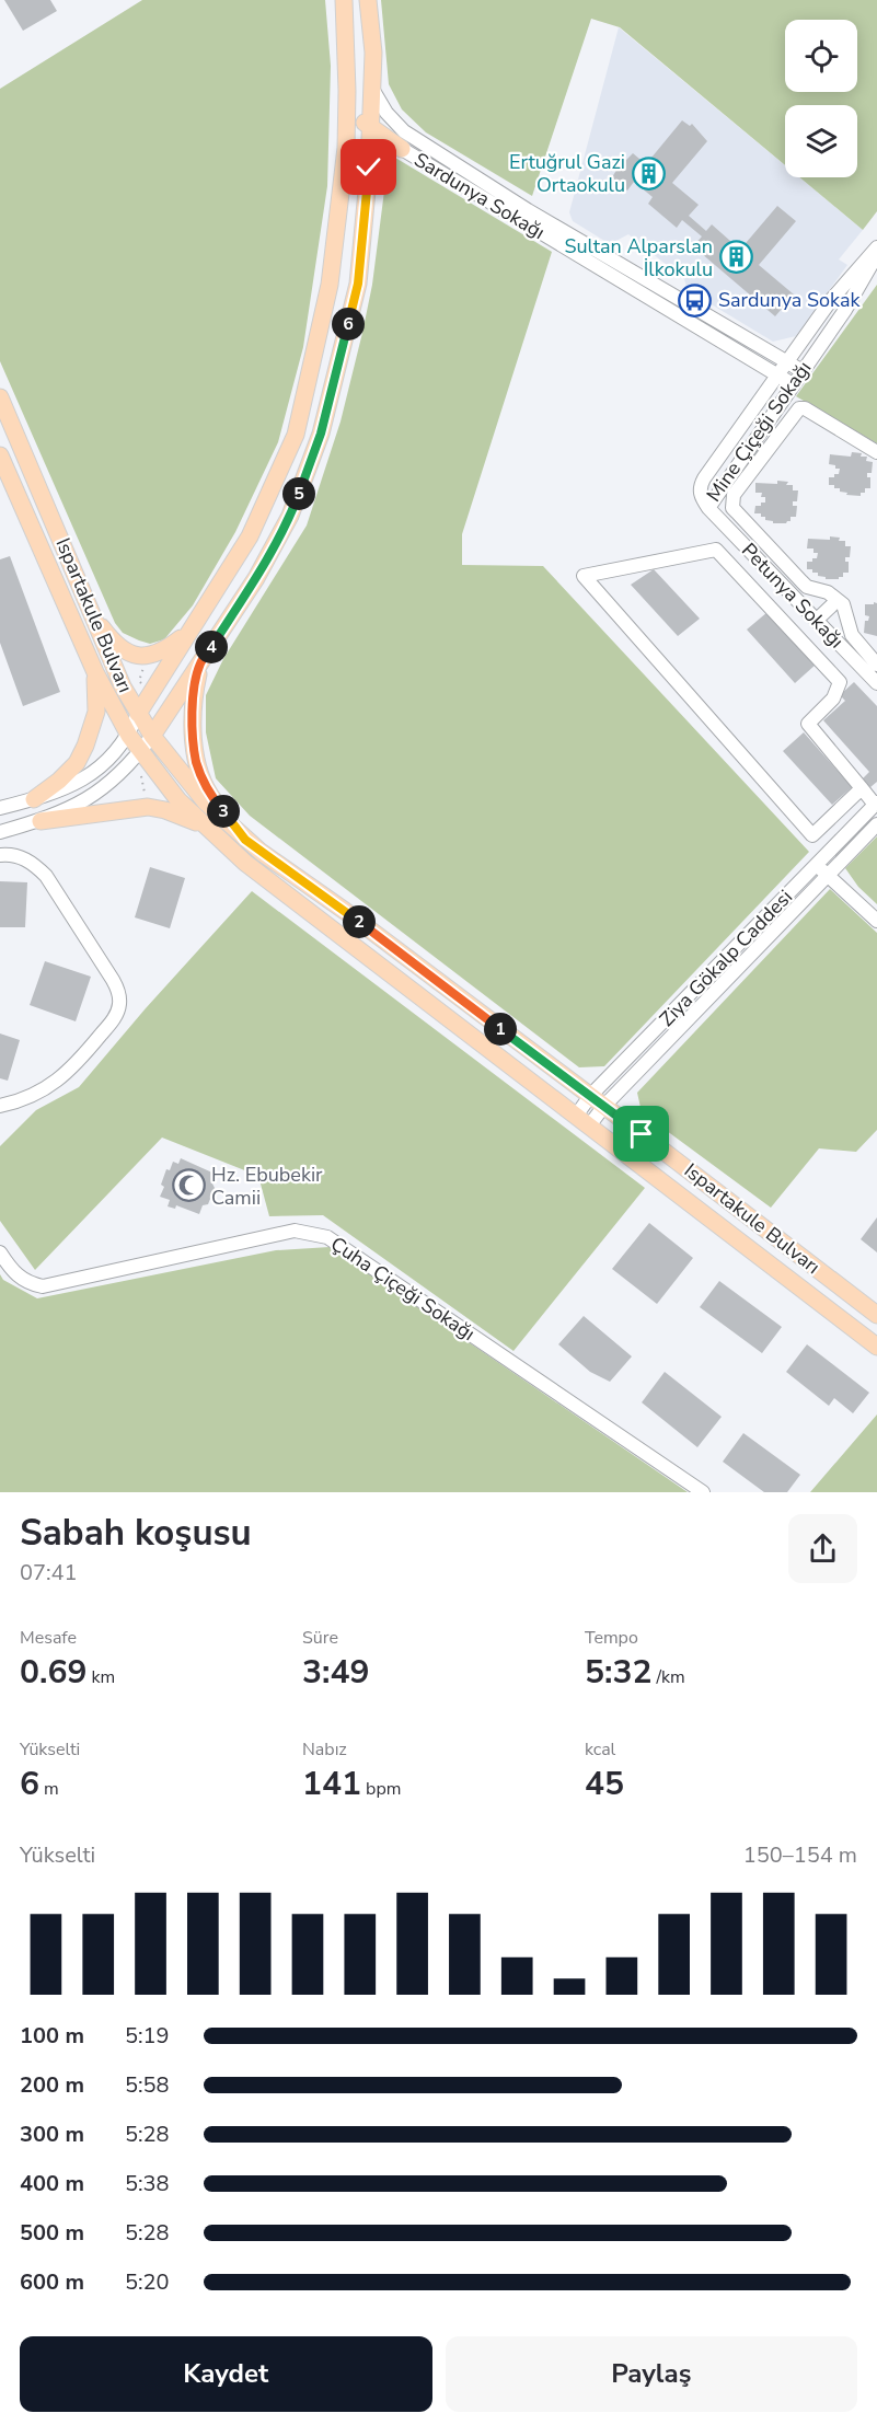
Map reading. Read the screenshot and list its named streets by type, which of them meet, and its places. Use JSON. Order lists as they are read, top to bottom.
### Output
{
  "streets": {
    "main road": ["Ispartakule Bulvarı"],
    "street": [
      "Sardunya Sokağı",
      "Mine Çiçeği Sokağı",
      "Petunya Sokağı",
      "Ziya Gökalp Caddesi",
      "Çuha Çiçeği Sokağı"
    ]
  },
  "crossings": [
    ["Sardunya Sokağı", "Mine Çiçeği Sokağı"],
    ["Mine Çiçeği Sokağı", "Petunya Sokağı"],
    ["Ispartakule Bulvarı", "Ziya Gökalp Caddesi"]
  ],
  "places": {
    "building": ["Ertuğrul Gazi Ortaokulu", "Sultan Alparslan İlkokulu"],
    "bus stop": ["Sardunya Sokak"],
    "mosque": ["Hz. Ebubekir Camii"]
  },
  "page": {
    "pins": [
      "6",
      "5",
      "4",
      "3",
      "2",
      "1"
    ],
    "heading": ["Sabah koşusu", "07:41"],
    "stats": [
      ["Mesafe", "0.69 km"],
      ["Süre", "3:49"],
      ["Tempo", "5:32 /km"],
      ["Yükselti", "6 m"],
      ["Nabız", "141 bpm"],
      ["kcal", "45"]
    ],
    "chart": ["Yükselti", "150–154 m"],
    "list": [
      {
        "name": "100 m",
        "note": "5:19"
      },
      {
        "name": "200 m",
        "note": "5:58"
      },
      {
        "name": "300 m",
        "note": "5:28"
      },
      {
        "name": "400 m",
        "note": "5:38"
      },
      {
        "name": "500 m",
        "note": "5:28"
      },
      {
        "name": "600 m",
        "note": "5:20"
      }
    ],
    "buttons": ["Kaydet", "Paylaş"]
  }
}
